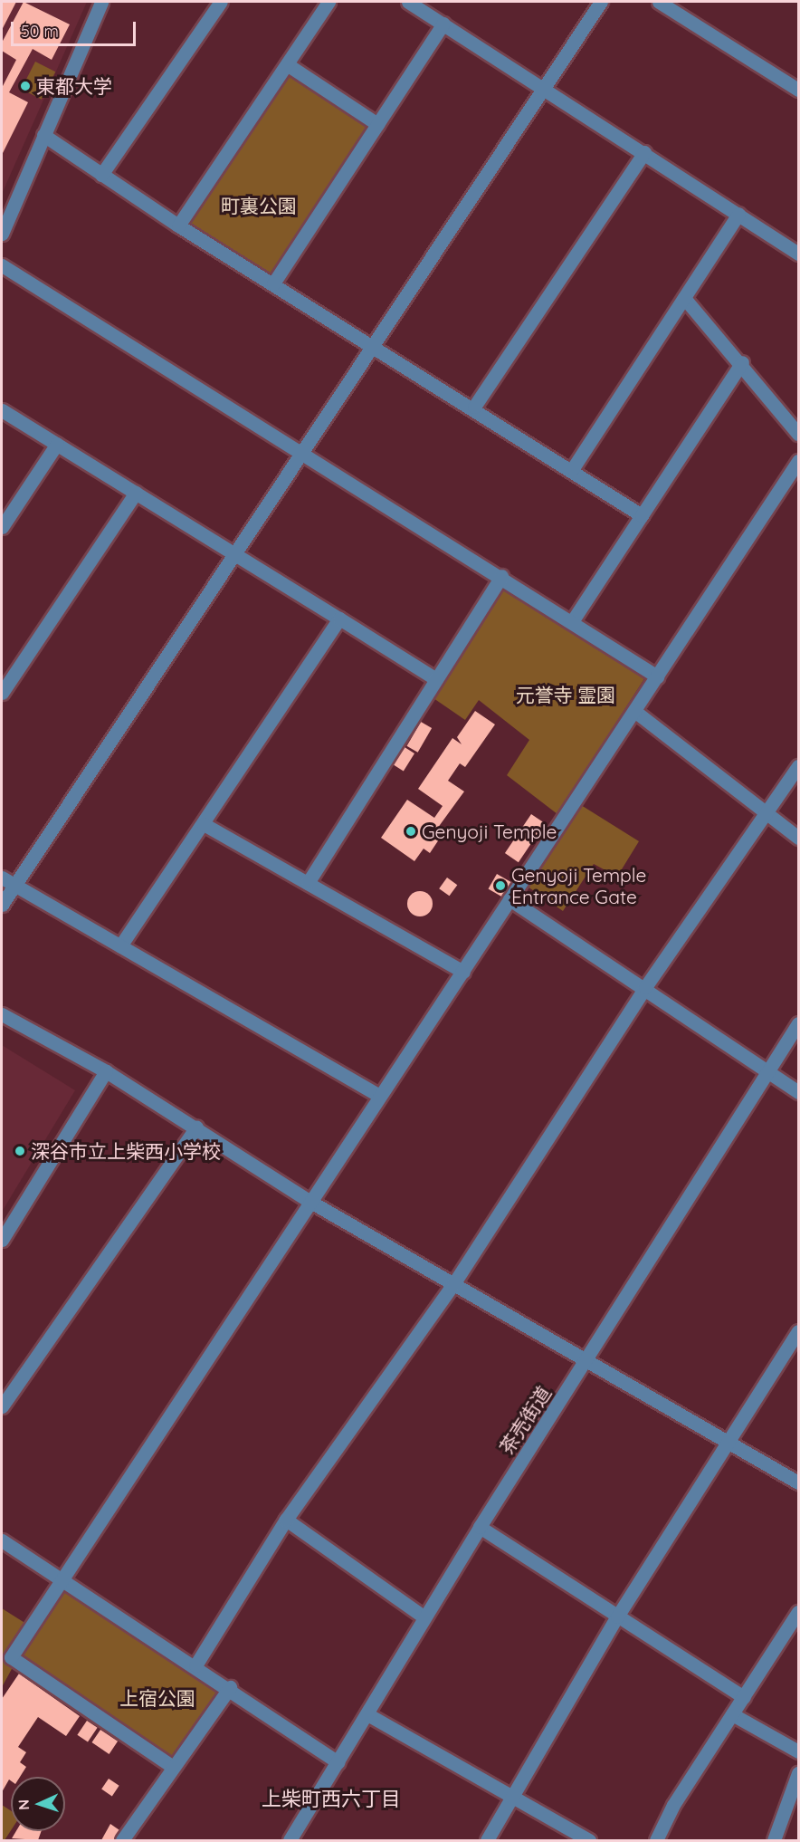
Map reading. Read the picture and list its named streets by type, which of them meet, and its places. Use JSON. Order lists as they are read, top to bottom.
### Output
{
  "streets": {
    "street": ["茶売街道"]
  },
  "districts": ["上柴町西六丁目"],
  "parks": ["町裏公園", "元誉寺 霊園", "上宿公園"],
  "places": [
    "東都大学",
    "Genyoji Temple",
    "Genyoji Temple Entrance Gate",
    "深谷市立上柴西小学校"
  ],
  "scale_bar": "50 m",
  "north": "left"
}
